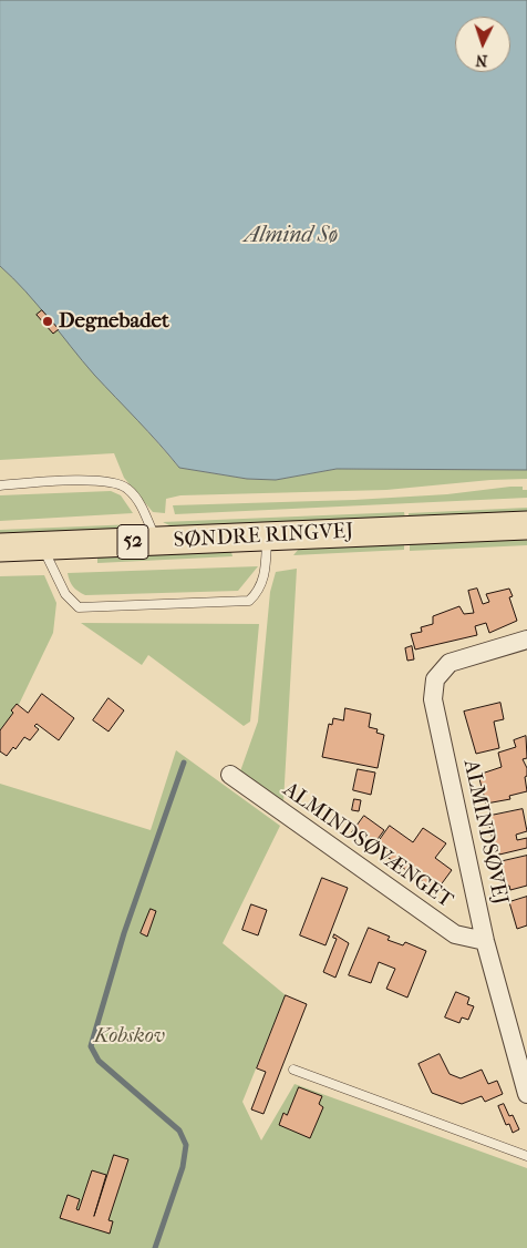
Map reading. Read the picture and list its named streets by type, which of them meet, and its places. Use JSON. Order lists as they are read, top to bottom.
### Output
{
  "streets": {
    "main road": ["SØNDRE RINGVEJ", "52"],
    "street": ["ALMINDSØVEJ", "ALMINDSØVÆNGET"]
  },
  "crossings": [
    ["ALMINDSØVEJ", "ALMINDSØVÆNGET"]
  ],
  "water": ["Almind Sø"],
  "parks": ["Kobskov"],
  "places": ["Degnebadet"],
  "north": "bottom"
}
